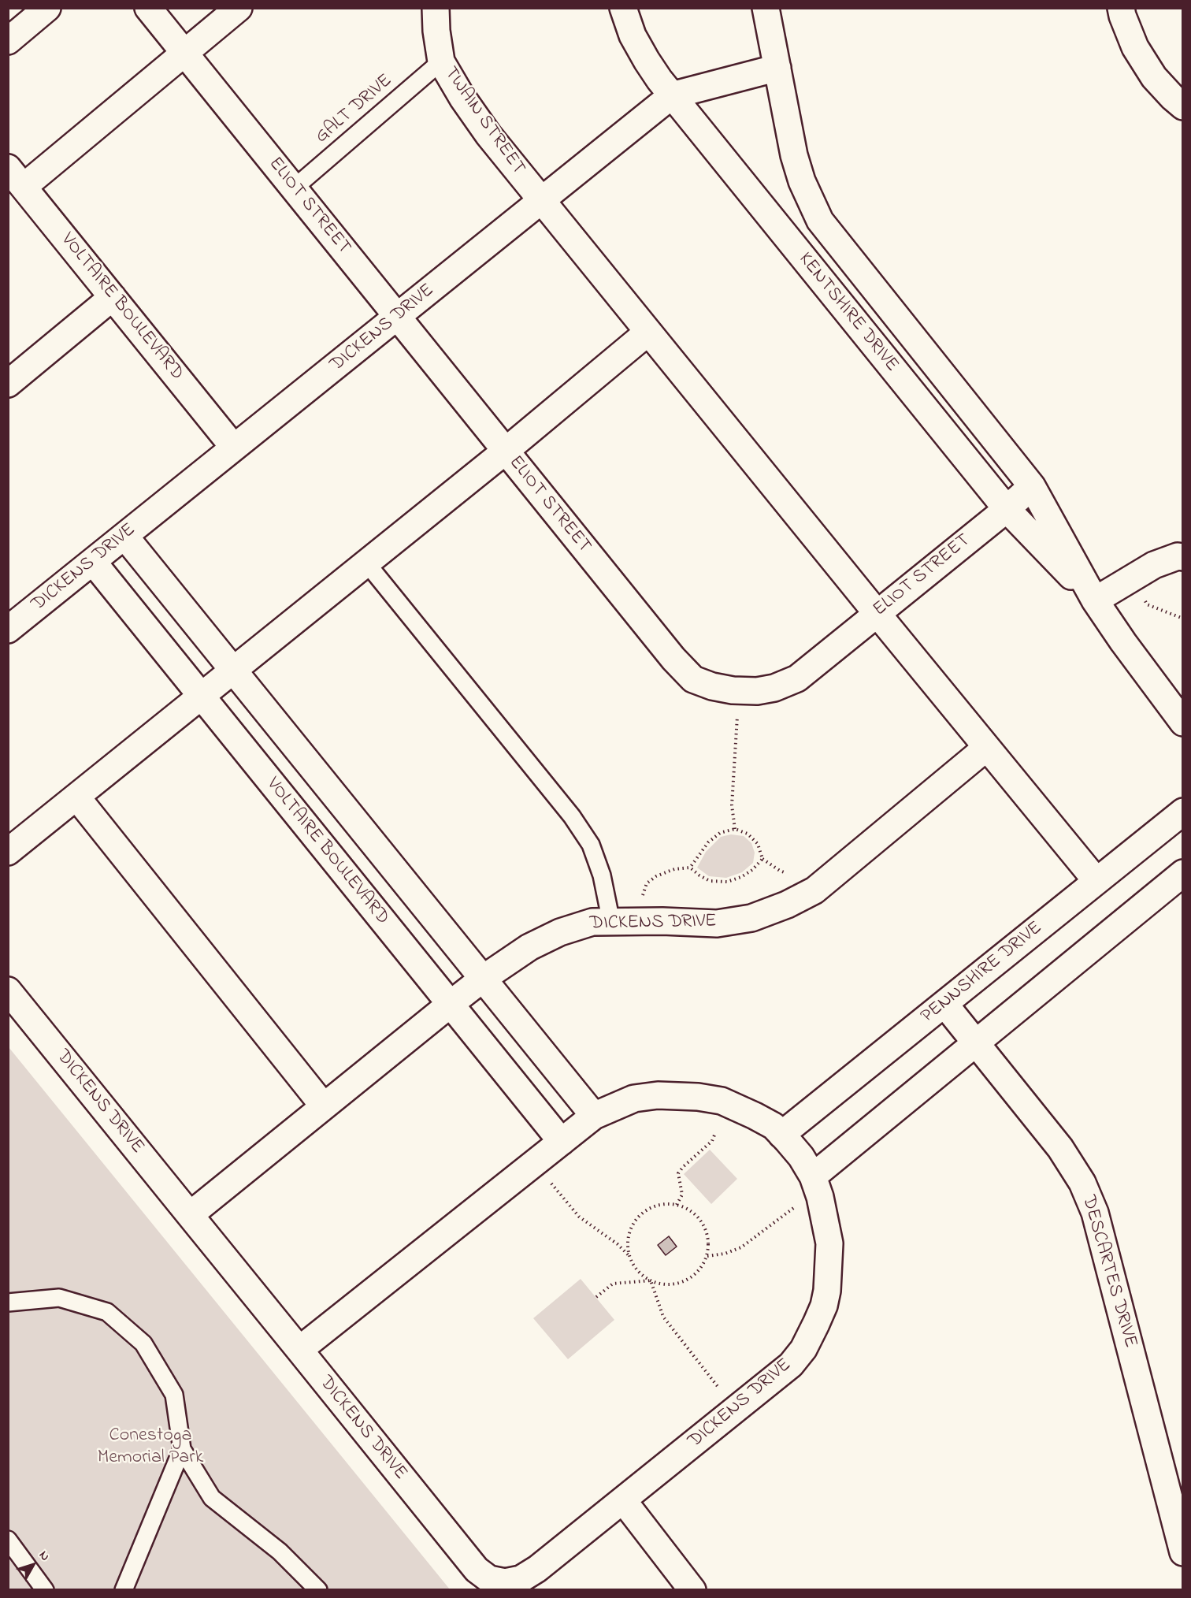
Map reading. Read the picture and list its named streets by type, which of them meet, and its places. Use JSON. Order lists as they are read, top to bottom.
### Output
{
  "streets": {
    "street": [
      "TWAIN STREET",
      "ELIOT STREET",
      "VOLTAIRE BOULEVARD",
      "KENTSHIRE DRIVE",
      "DICKENS DRIVE",
      "PENNSHIRE DRIVE",
      "DESCARTES DRIVE"
    ],
    "lane": ["GALT DRIVE"]
  },
  "crossings": [
    ["GALT DRIVE", "TWAIN STREET"],
    ["GALT DRIVE", "ELIOT STREET"],
    ["TWAIN STREET", "ELIOT STREET"],
    ["TWAIN STREET", "DICKENS DRIVE"],
    ["TWAIN STREET", "PENNSHIRE DRIVE"],
    ["ELIOT STREET", "KENTSHIRE DRIVE"],
    ["ELIOT STREET", "DICKENS DRIVE"],
    ["VOLTAIRE BOULEVARD", "DICKENS DRIVE"],
    ["KENTSHIRE DRIVE", "DICKENS DRIVE"],
    ["DICKENS DRIVE", "PENNSHIRE DRIVE"],
    ["PENNSHIRE DRIVE", "DESCARTES DRIVE"]
  ],
  "parks": ["Conestoga Memorial Park"],
  "north": "top right"
}
